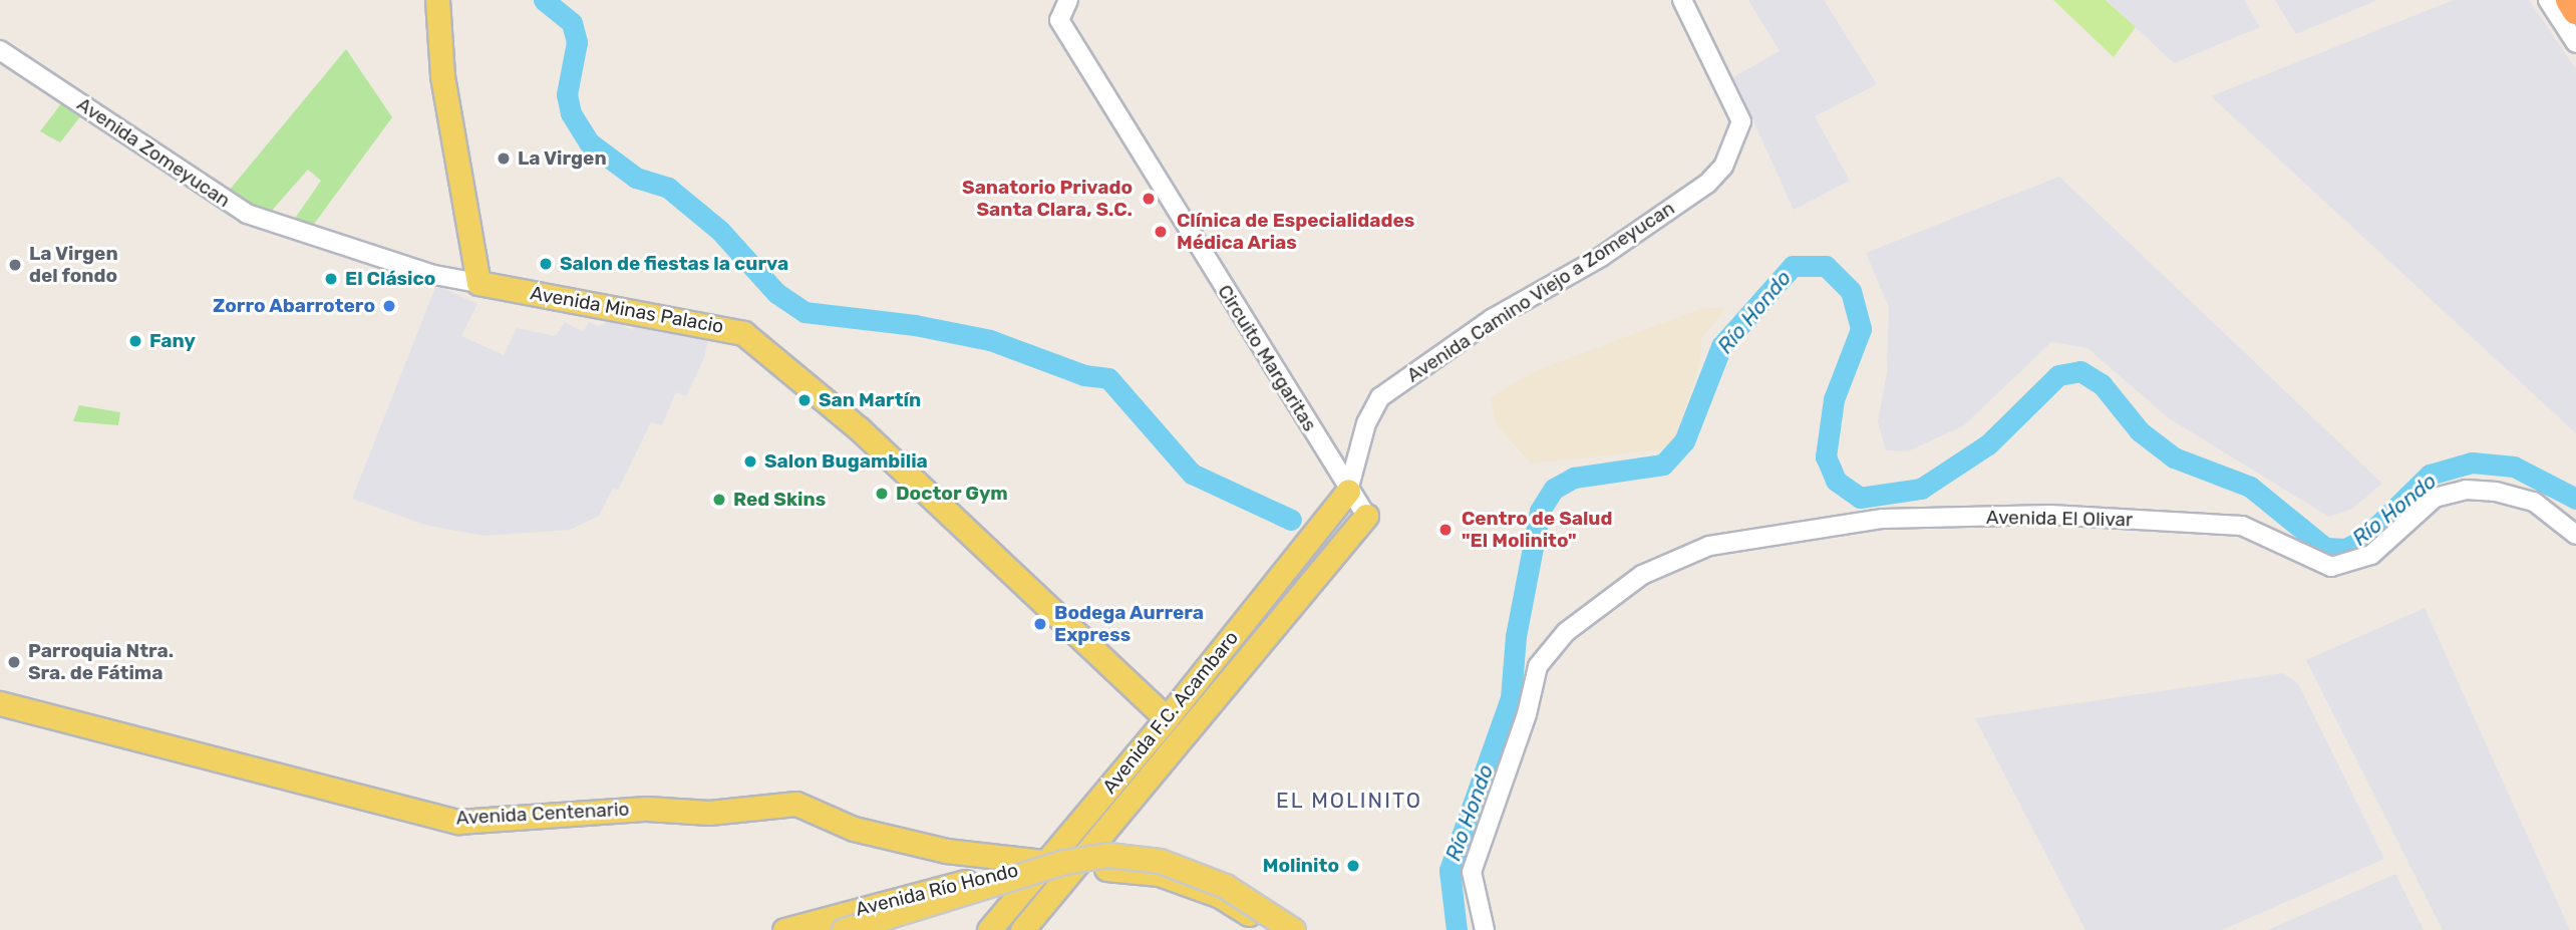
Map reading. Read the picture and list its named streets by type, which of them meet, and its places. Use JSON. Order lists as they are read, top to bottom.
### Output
{
  "streets": {
    "main road": [
      "Avenida Minas Palacio",
      "Avenida F.C. Acambaro",
      "Avenida Centenario",
      "Avenida Río Hondo"
    ],
    "street": [
      "Avenida Zomeyucan",
      "Avenida Camino Viejo a Zomeyucan",
      "Circuito Margaritas",
      "Avenida El Olivar"
    ]
  },
  "crossings": [
    ["Avenida Zomeyucan", "Avenida Minas Palacio"],
    ["Avenida Camino Viejo a Zomeyucan", "Circuito Margaritas"],
    ["Avenida Camino Viejo a Zomeyucan", "Avenida F.C. Acambaro"],
    ["Avenida Minas Palacio", "Avenida F.C. Acambaro"],
    ["Circuito Margaritas", "Avenida F.C. Acambaro"],
    ["Avenida F.C. Acambaro", "Avenida Centenario"],
    ["Avenida F.C. Acambaro", "Avenida Río Hondo"],
    ["Avenida Centenario", "Avenida Río Hondo"]
  ],
  "districts": ["EL MOLINITO"],
  "water": ["Río Hondo"],
  "places": [
    "La Virgen",
    "Sanatorio Privado Santa Clara, S.C.",
    "Clínica de Especialidades Médica Arias",
    "Salon de fiestas la curva",
    "La Virgen del fondo",
    "El Clásico",
    "Zorro Abarrotero",
    "Fany",
    "San Martín",
    "Salon Bugambilia",
    "Doctor Gym",
    "Red Skins",
    "Centro de Salud \"El Molinito\"",
    "Bodega Aurrera Express",
    "Parroquia Ntra. Sra. de Fátima",
    "Molinito"
  ]
}
